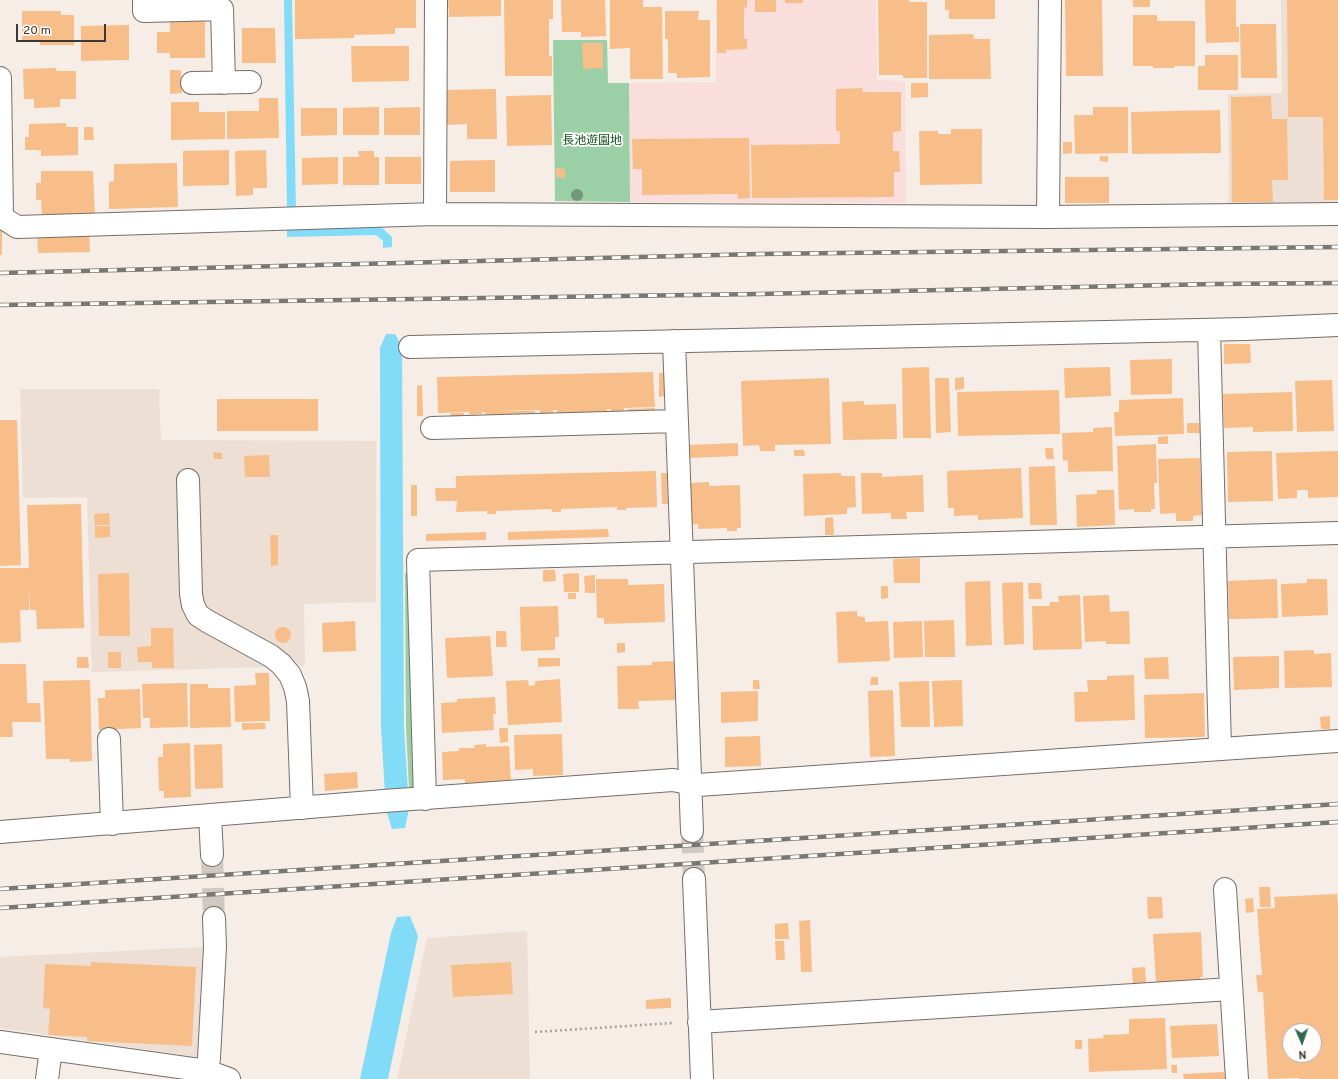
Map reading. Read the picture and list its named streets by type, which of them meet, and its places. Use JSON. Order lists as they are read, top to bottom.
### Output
{
  "parks": ["長池遊園地"],
  "scale_bar": "20 m",
  "north": "bottom"
}
